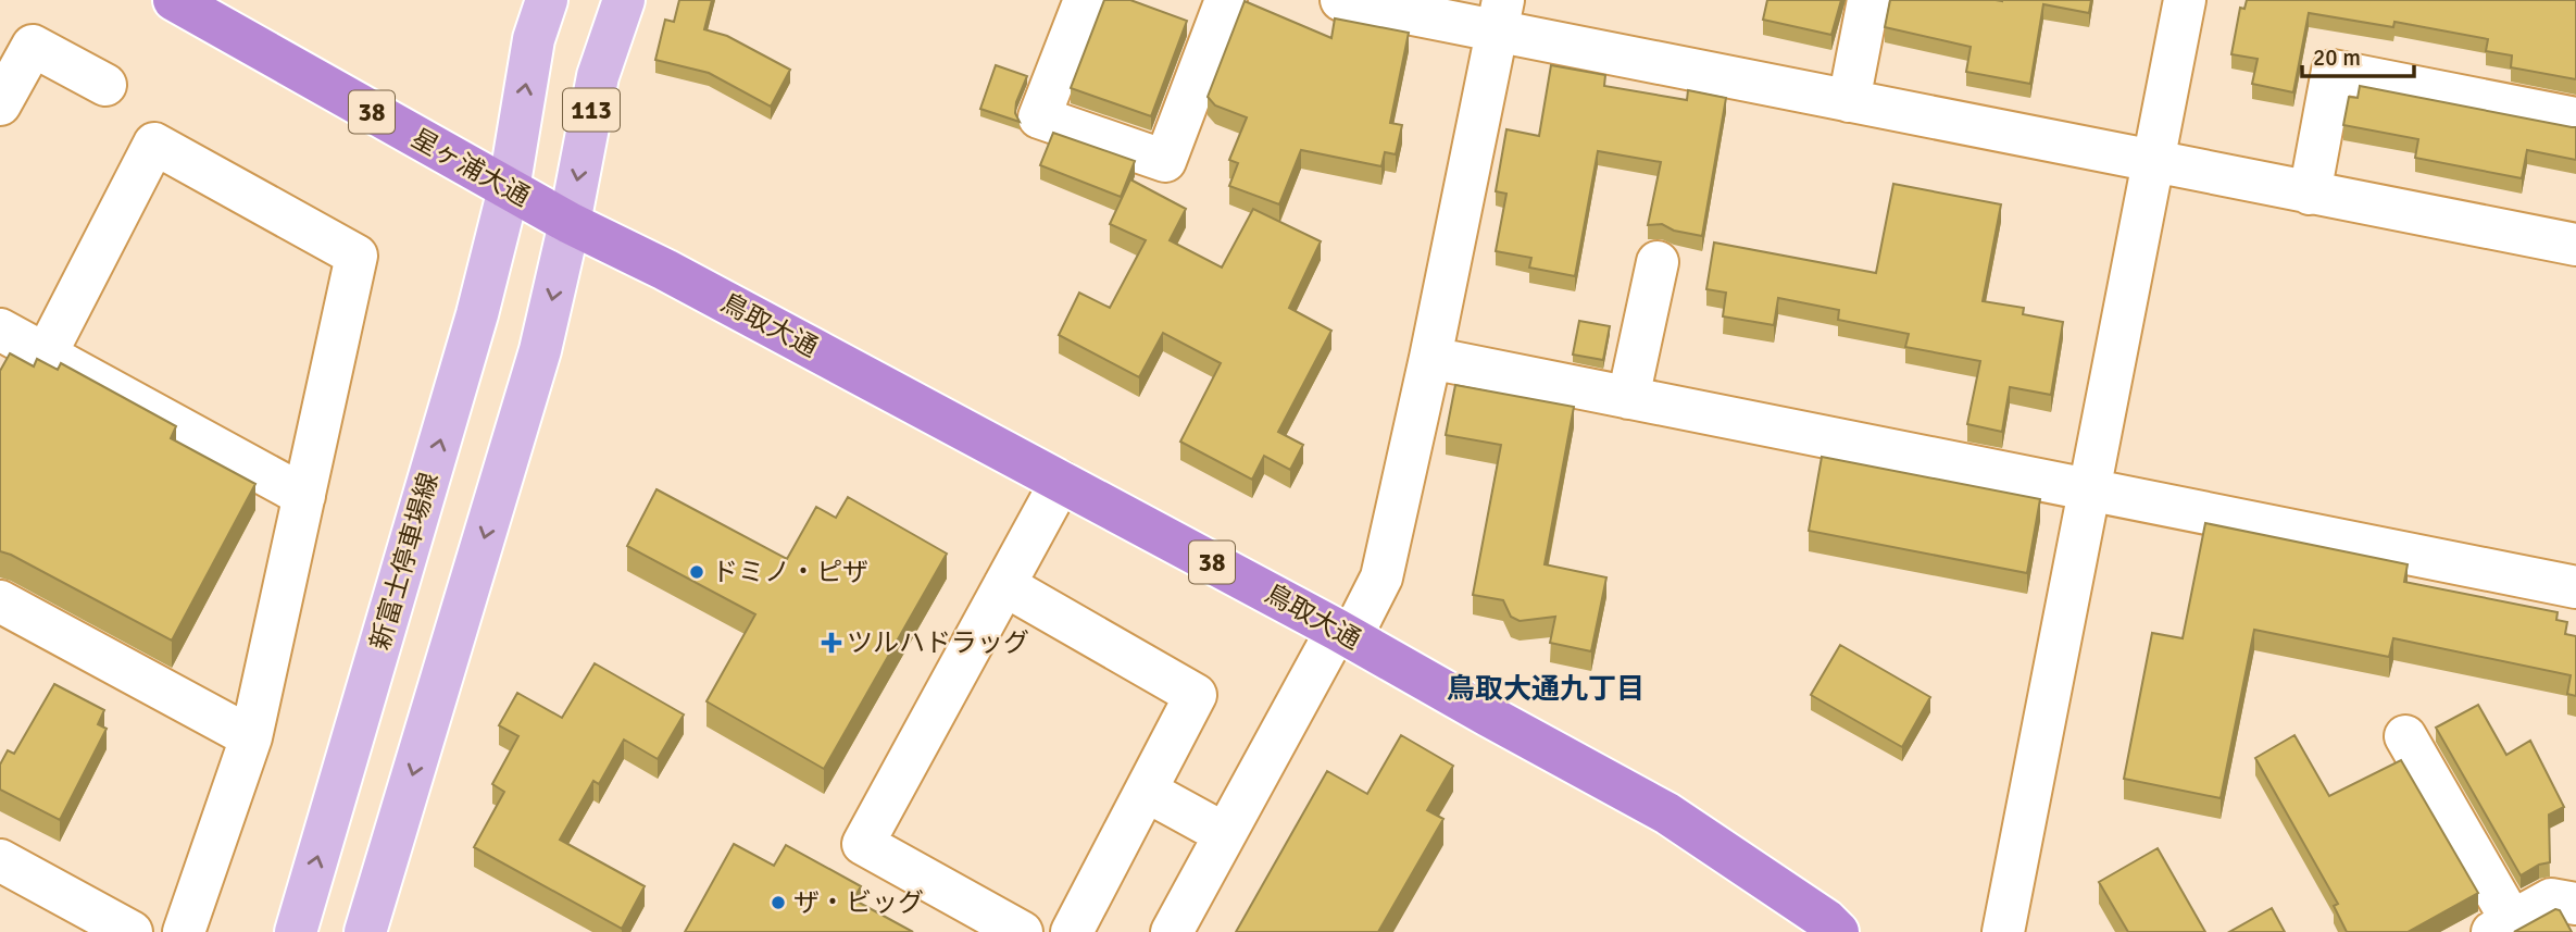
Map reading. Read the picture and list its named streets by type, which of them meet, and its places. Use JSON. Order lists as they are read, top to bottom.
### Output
{
  "streets": {
    "highway": ["38", "星ヶ浦大通", "鳥取大通"],
    "main road": ["113", "新富士停車場線"]
  },
  "crossings": [
    ["113", "星ヶ浦大通"],
    ["113", "鳥取大通"],
    ["113", "新富士停車場線"],
    ["星ヶ浦大通", "鳥取大通"],
    ["星ヶ浦大通", "新富士停車場線"]
  ],
  "districts": ["鳥取大通九丁目"],
  "places": {
    "other": ["ドミノ・ピザ", "ザ・ビッグ"],
    "health": ["ツルハドラッグ"]
  },
  "scale_bar": "20 m"
}
